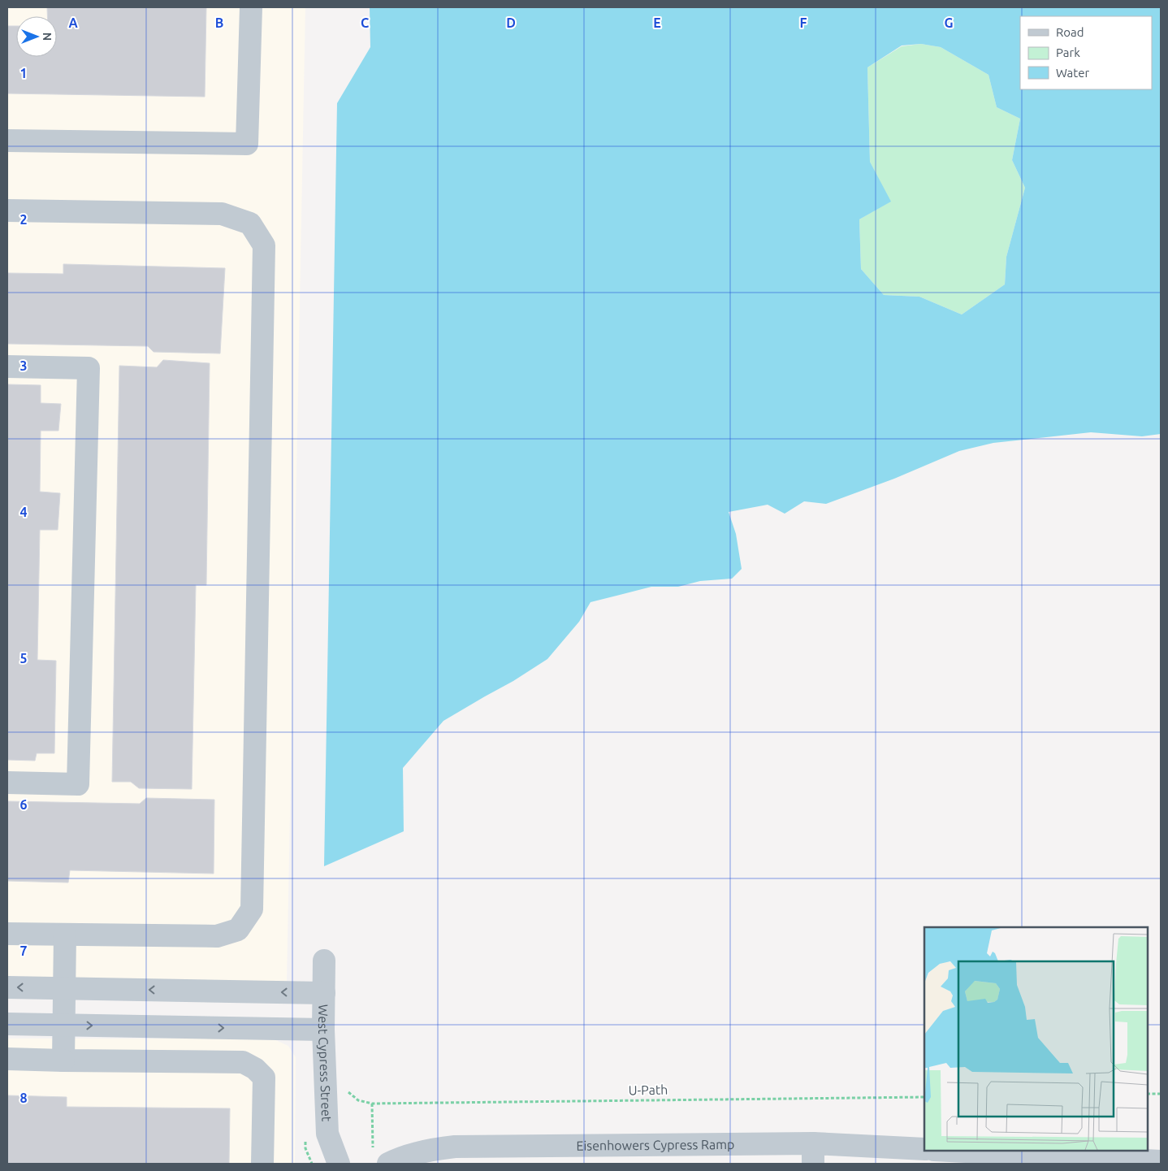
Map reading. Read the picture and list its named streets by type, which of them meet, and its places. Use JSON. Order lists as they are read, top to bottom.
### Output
{
  "streets": {
    "street": ["West Cypress Street", "Eisenhowers Cypress Ramp"],
    "path": ["U-Path"]
  },
  "crossings": [
    ["U-Path", "Eisenhowers Cypress Ramp"]
  ],
  "legend": ["Road", "Park", "Water"],
  "north": "right",
  "grid": {
    "columns": [
      "A",
      "B",
      "C",
      "D",
      "E",
      "F",
      "G"
    ],
    "rows": [
      "1",
      "2",
      "3",
      "4",
      "5",
      "6",
      "7",
      "8"
    ]
  }
}
